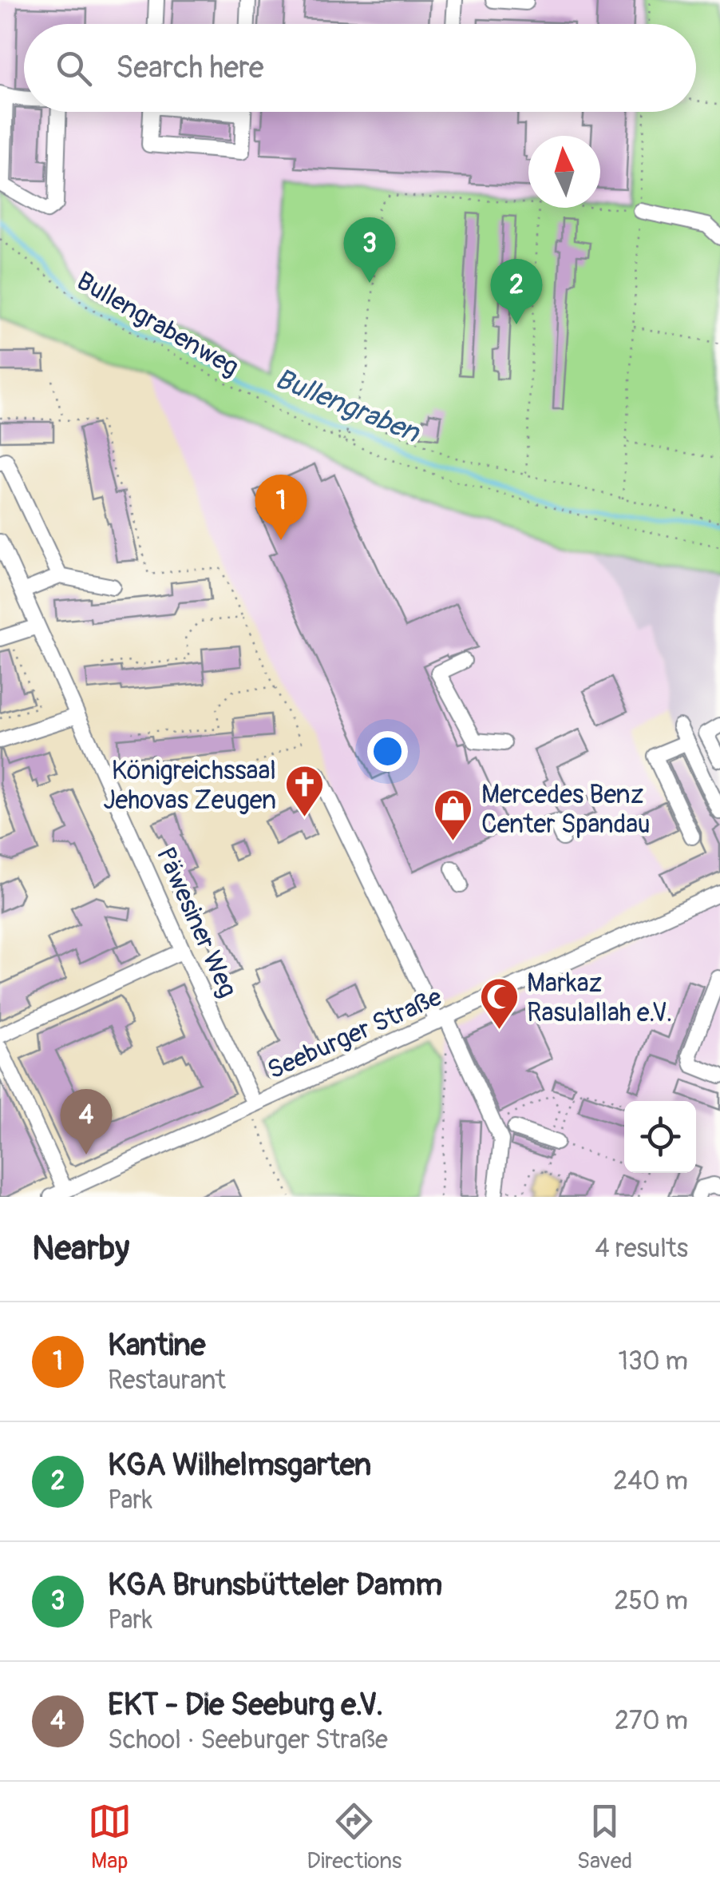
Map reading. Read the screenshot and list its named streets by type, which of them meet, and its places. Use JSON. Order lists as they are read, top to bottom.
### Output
{
  "streets": {
    "street": ["Päwesiner Weg", "Seeburger Straße"],
    "path": ["Bullengrabenweg"]
  },
  "crossings": [
    ["Päwesiner Weg", "Seeburger Straße"]
  ],
  "water": ["Bullengraben"],
  "places": {
    "church": ["Königreichssaal Jehovas Zeugen"],
    "shop": ["Mercedes Benz Center Spandau"],
    "mosque": ["Markaz Rasulallah e.V."]
  },
  "north": "top",
  "page": {
    "search": "Search here",
    "pins": [
      "3",
      "2",
      "1",
      "4"
    ],
    "heading": ["Nearby", "4 results"],
    "list": [
      {
        "mark": "1",
        "name": "Kantine",
        "note": "Restaurant",
        "value": "130 m"
      },
      {
        "mark": "2",
        "name": "KGA Wilhelmsgarten",
        "note": "Park",
        "value": "240 m"
      },
      {
        "mark": "3",
        "name": "KGA Brunsbütteler Damm",
        "note": "Park",
        "value": "250 m"
      },
      {
        "mark": "4",
        "name": "EKT - Die Seeburg e.V.",
        "note": "School · Seeburger Straße",
        "value": "270 m"
      }
    ],
    "nav": ["Map", "Directions", "Saved"]
  }
}
